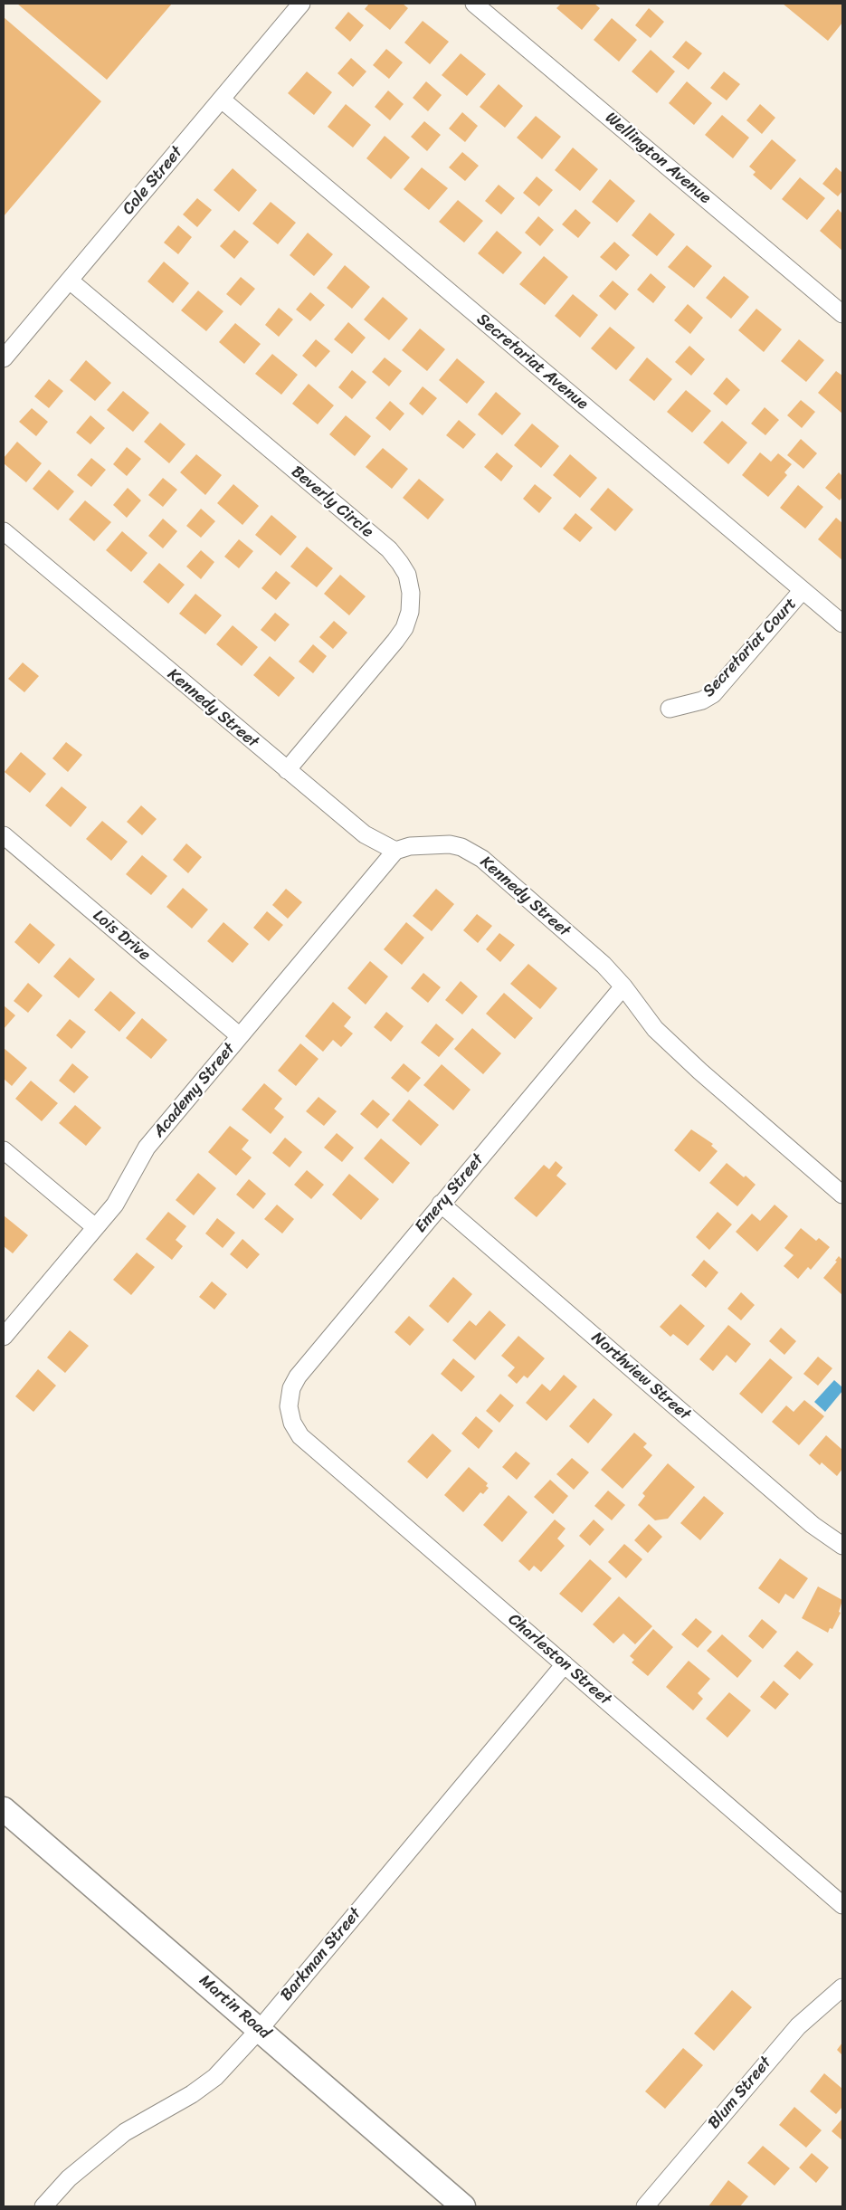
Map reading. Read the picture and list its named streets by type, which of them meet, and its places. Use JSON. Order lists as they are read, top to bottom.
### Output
{
  "streets": {
    "street": [
      "Wellington Avenue",
      "Cole Street",
      "Secretariat Avenue",
      "Beverly Circle",
      "Secretariat Court",
      "Kennedy Street",
      "Lois Drive",
      "Academy Street",
      "Emery Street",
      "Northview Street",
      "Charleston Street",
      "Barkman Street",
      "Martin Road",
      "Blum Street"
    ]
  },
  "crossings": [
    ["Cole Street", "Secretariat Avenue"],
    ["Cole Street", "Beverly Circle"],
    ["Secretariat Avenue", "Secretariat Court"],
    ["Beverly Circle", "Kennedy Street"],
    ["Kennedy Street", "Academy Street"],
    ["Kennedy Street", "Emery Street"],
    ["Lois Drive", "Academy Street"],
    ["Emery Street", "Northview Street"],
    ["Emery Street", "Charleston Street"],
    ["Charleston Street", "Barkman Street"],
    ["Barkman Street", "Martin Road"]
  ]
}
